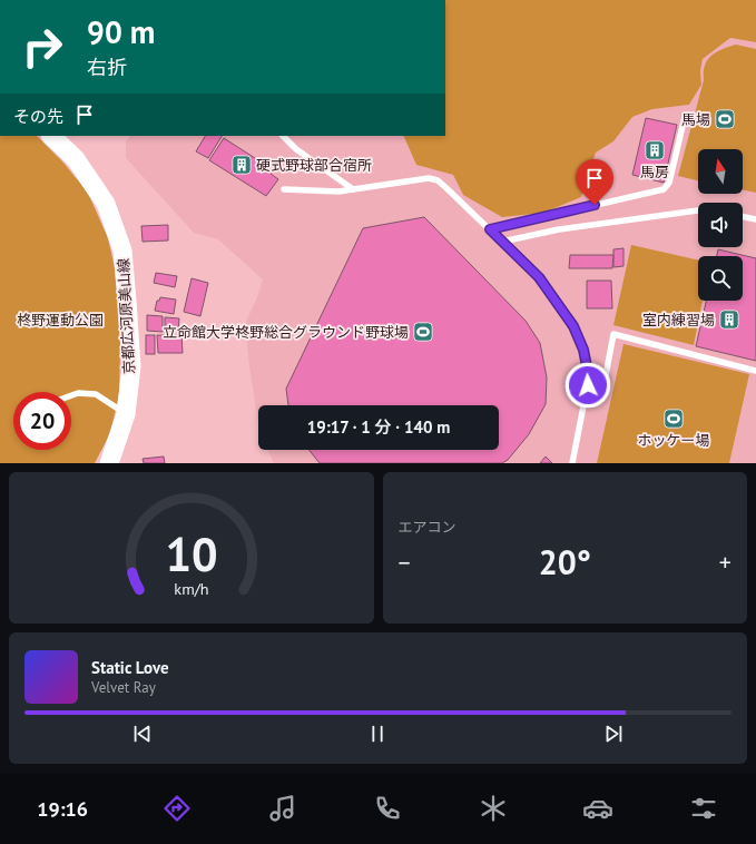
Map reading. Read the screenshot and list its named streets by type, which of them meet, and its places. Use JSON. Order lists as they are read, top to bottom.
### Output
{
  "streets": {
    "main road": ["京都広河原美山線"]
  },
  "parks": ["柊野運動公園"],
  "places": {
    "sports": ["馬場", "立命館大学柊野総合グラウンド野球場", "ホッケー場"],
    "building": ["馬房", "硬式野球部合宿所", "室内練習場"]
  },
  "north": "top",
  "page": {
    "turn": ["90 m", "右折"],
    "then": "その先",
    "limit": "20",
    "trip": "19:17 · 1 分 · 140 m",
    "tile": "エアコン",
    "heat": ["−", "20°", "+"],
    "song": ["Static Love", "Velvet Ray"],
    "tabs": "19:16",
    "gauge": ["10", "km/h"]
  }
}
